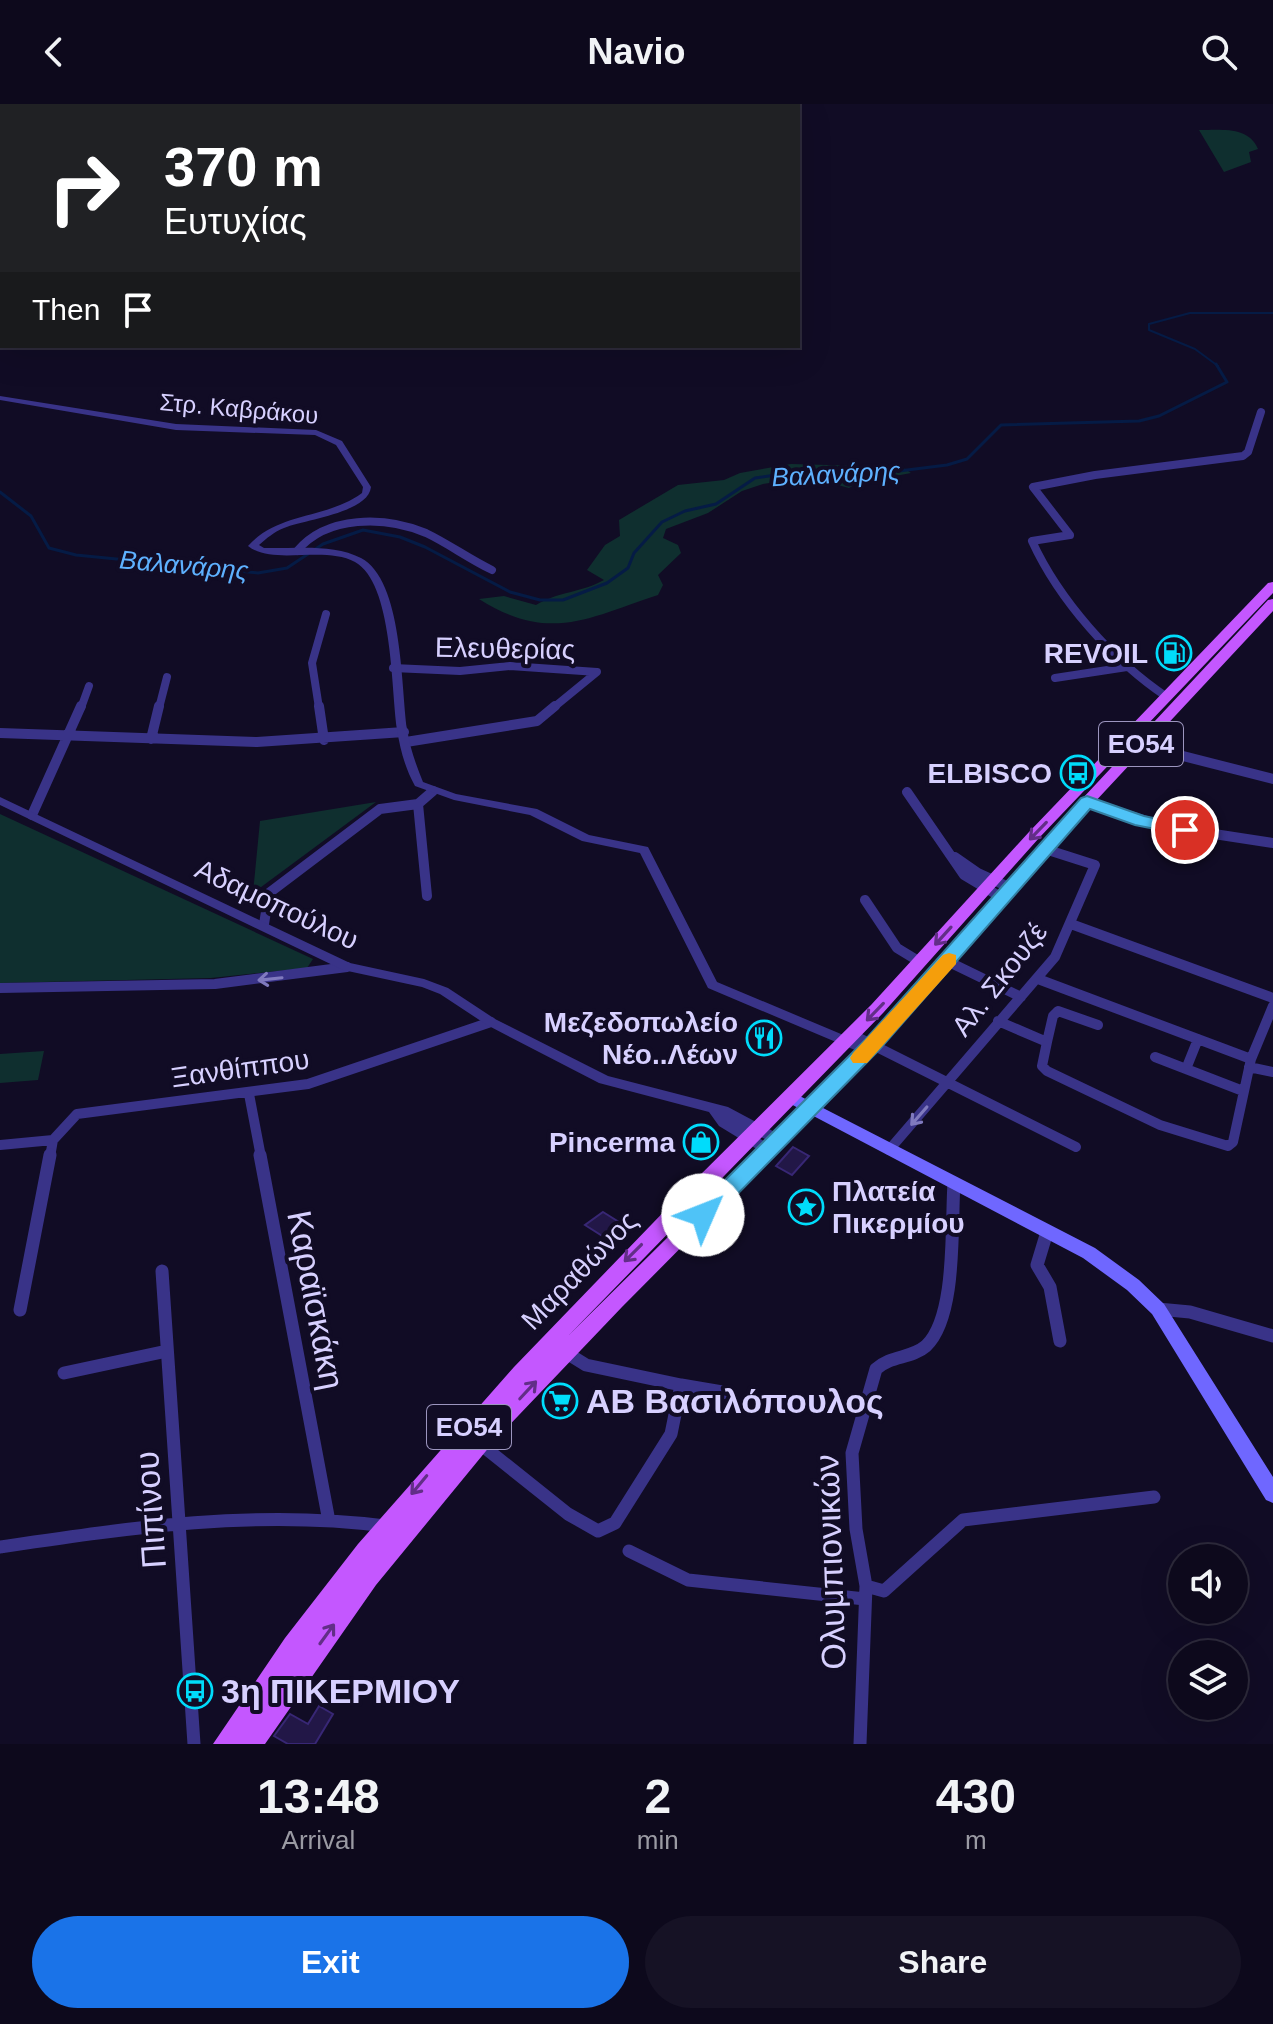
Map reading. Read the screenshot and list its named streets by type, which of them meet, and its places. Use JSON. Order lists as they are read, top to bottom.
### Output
{
  "streets": {
    "main road": ["ΕΟ54", "Μαραθώνος"],
    "street": [
      "Στρ. Καβράκου",
      "Ελευθερίας",
      "Αδαμοπούλου",
      "Αλ. Σκουζέ",
      "Ξανθίππου",
      "Καραϊσκάκη",
      "Πιπίνου",
      "Ολυμπιονικών"
    ]
  },
  "crossings": [
    ["Αδαμοπούλου", "Ξανθίππου"],
    ["Αδαμοπούλου", "Μαραθώνος"],
    ["Αλ. Σκουζέ", "Μαραθώνος"],
    ["Ξανθίππου", "Καραϊσκάκη"]
  ],
  "water": ["Βαλανάρης"],
  "places": {
    "fuel station": ["REVOIL"],
    "bus stop": ["ELBISCO", "3η ΠΙΚΕΡΜΙΟΥ"],
    "restaurant": ["Μεζεδοπωλείο Νέο..Λέων"],
    "shop": ["Pincerma"],
    "place": ["Πλατεία Πικερμίου"],
    "supermarket": ["ΑΒ Βασιλόπουλος"]
  },
  "page": {
    "header": "Navio",
    "turn": ["370 m", "Ευτυχίας"],
    "then": "Then",
    "eta": [
      "13:48",
      "Arrival",
      "2",
      "min",
      "430",
      "m"
    ],
    "buttons": ["Exit", "Share"]
  }
}
